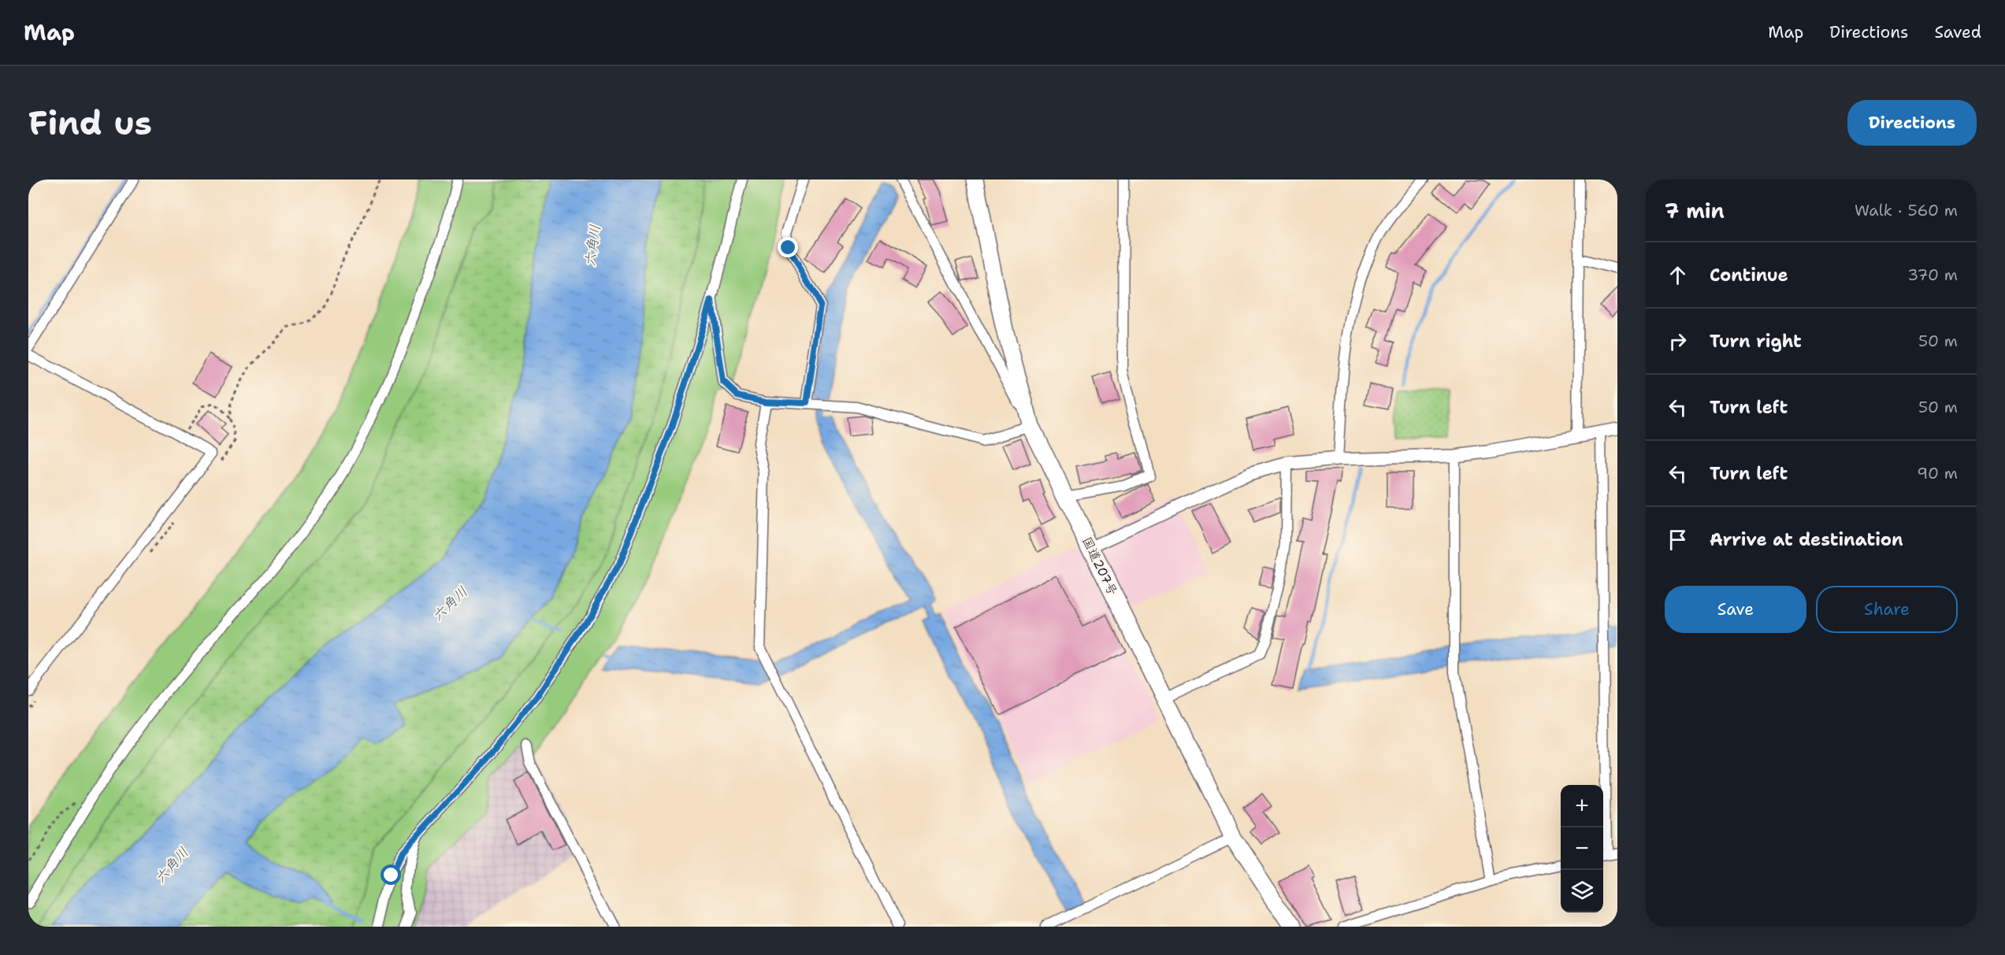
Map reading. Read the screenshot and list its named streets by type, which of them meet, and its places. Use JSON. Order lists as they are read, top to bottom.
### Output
{
  "streets": {
    "highway": ["国道207号"]
  },
  "water": ["六角川"],
  "page": {
    "header": "Map",
    "nav": ["Map", "Directions", "Saved"],
    "buttons": [
      "Directions",
      ["Save", "Share"]
    ],
    "title": "Find us",
    "heading": ["7 min", "Walk · 560 m"],
    "list": [
      ["Continue", "370 m"],
      ["Turn right", "50 m"],
      ["Turn left", "50 m"],
      ["Turn left", "90 m"],
      "Arrive at destination"
    ],
    "map_buttons": ["+", "−"]
  }
}
